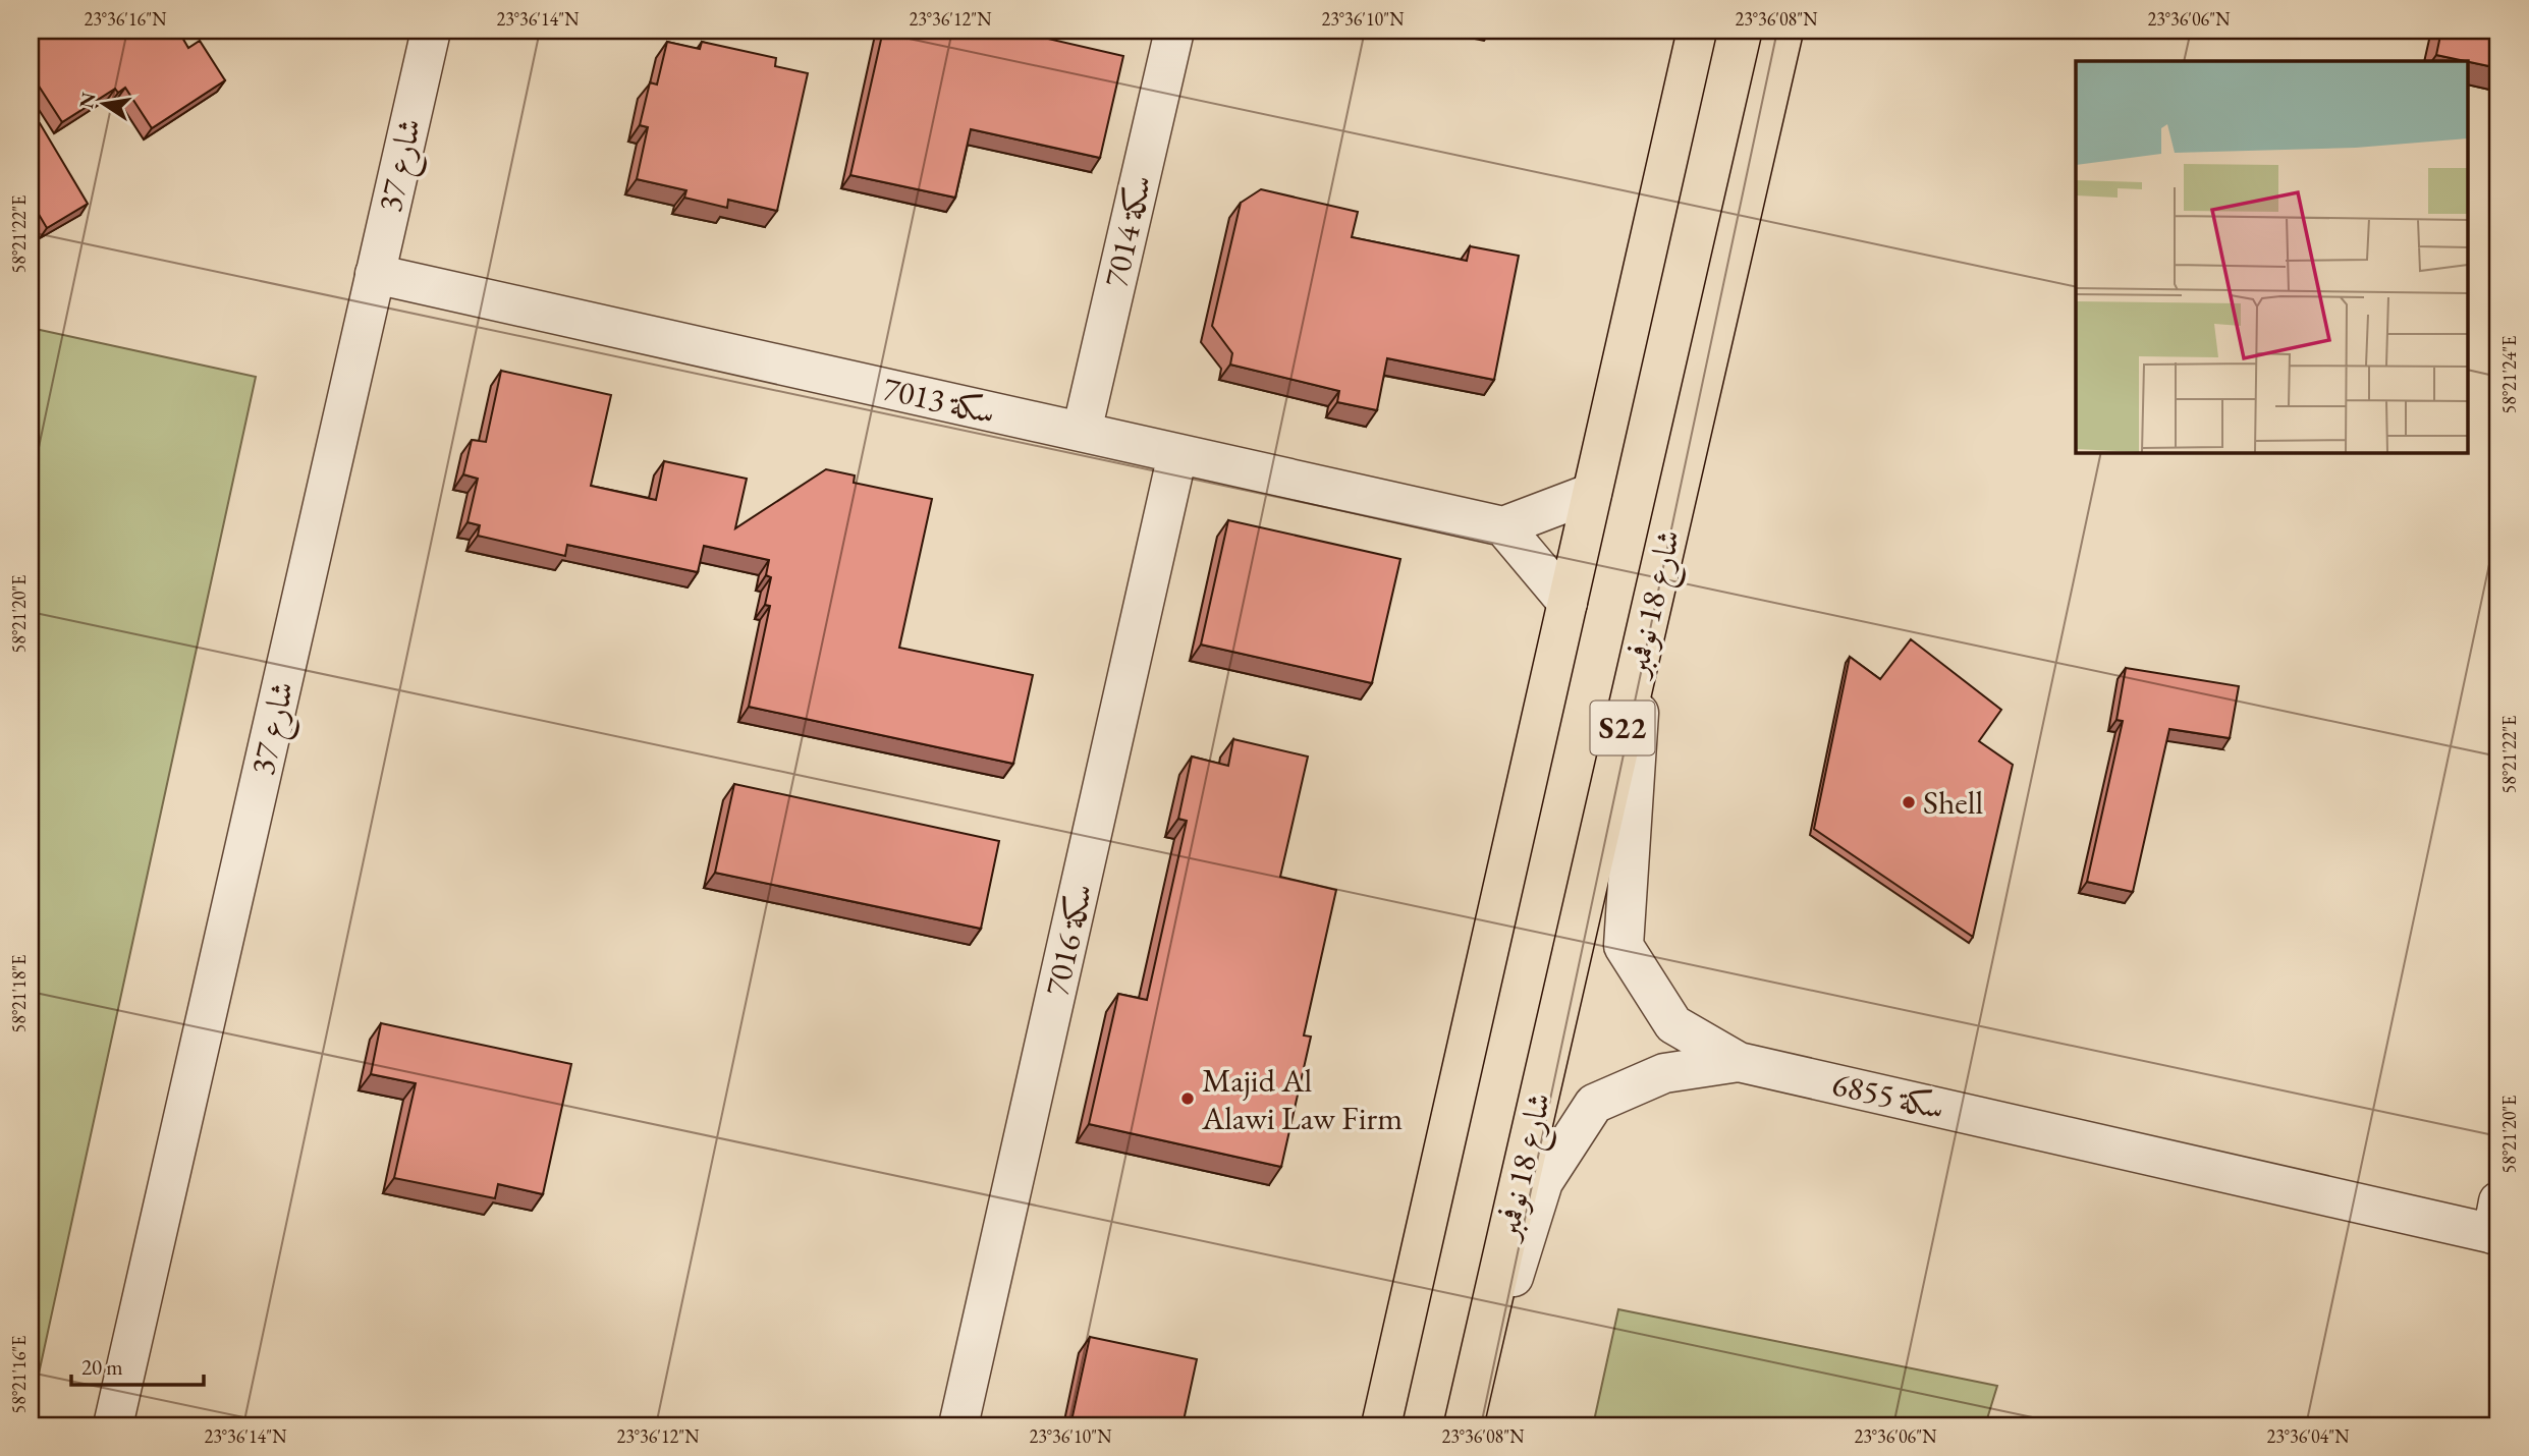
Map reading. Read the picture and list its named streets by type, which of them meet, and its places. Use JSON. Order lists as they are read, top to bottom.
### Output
{
  "streets": {
    "main road": ["شارع 18 نوفمبر", "S22"],
    "street": [
      "شارع 37",
      "سكة 7014",
      "سكة 7013",
      "سكة 7016",
      "سكة 6855"
    ]
  },
  "crossings": [
    ["شارع 37", "سكة 7013"],
    ["سكة 7014", "سكة 7013"],
    ["سكة 7013", "سكة 7016"],
    ["شارع 18 نوفمبر", "سكة 6855"]
  ],
  "places": ["Shell", "Majid Al Alawi Law Firm"],
  "scale_bar": "20 m",
  "north": "left",
  "coordinates": [
    "23°36'16\"N",
    "23°36'14\"N",
    "23°36'12\"N",
    "23°36'10\"N",
    "23°36'08\"N",
    "23°36'06\"N",
    "58°21'22\"E",
    "58°21'24\"E",
    "58°21'20\"E",
    "58°21'18\"E",
    "58°21'16\"E",
    "23°36'04\"N"
  ]
}
